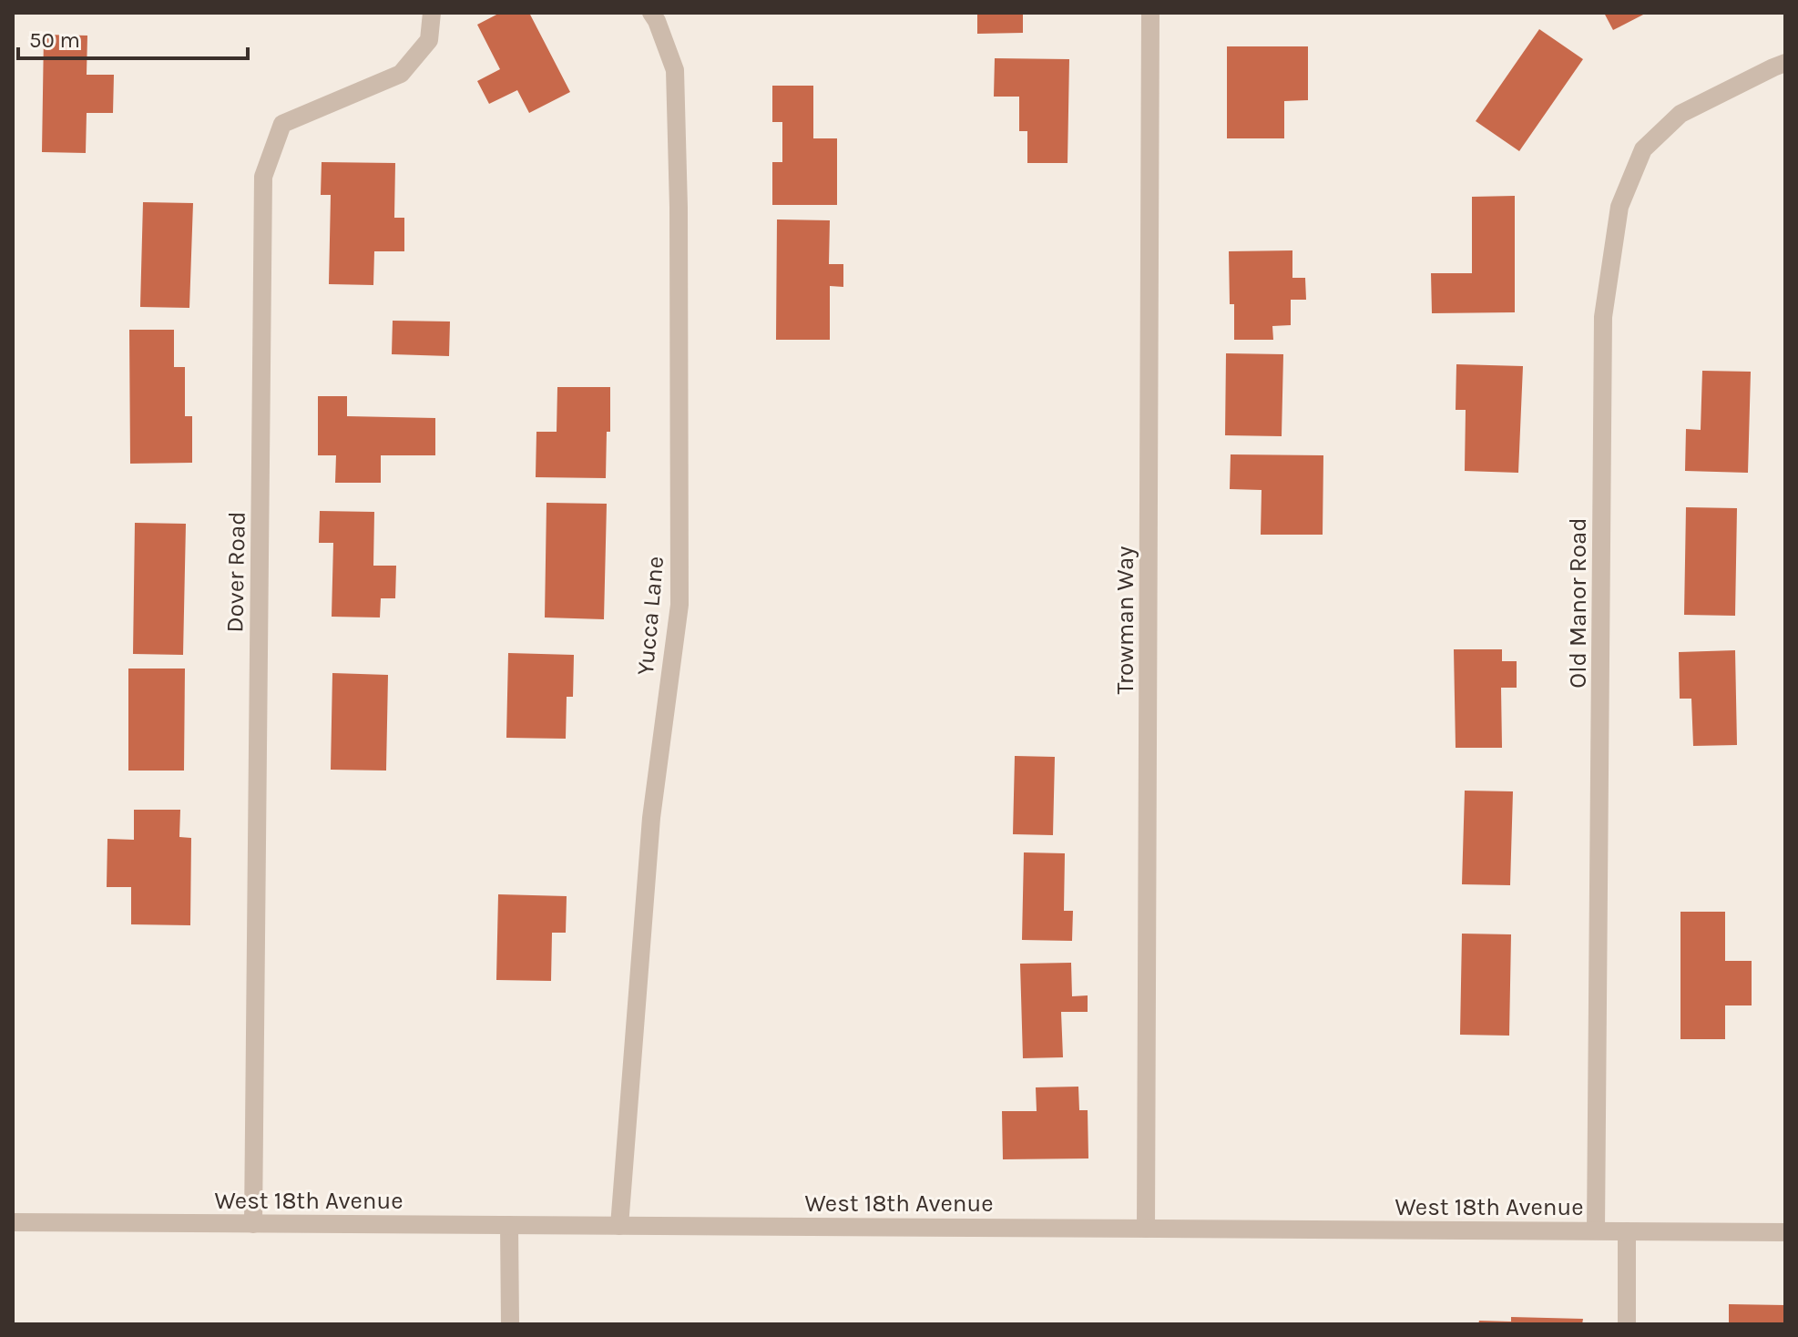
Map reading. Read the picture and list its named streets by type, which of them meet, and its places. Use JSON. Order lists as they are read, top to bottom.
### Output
{
  "streets": {
    "street": [
      "Dover Road",
      "Old Manor Road",
      "Yucca Lane",
      "Trowman Way",
      "West 18th Avenue"
    ]
  },
  "crossings": [
    ["Dover Road", "West 18th Avenue"],
    ["Old Manor Road", "West 18th Avenue"],
    ["Yucca Lane", "West 18th Avenue"],
    ["Trowman Way", "West 18th Avenue"]
  ],
  "scale_bar": "50 m"
}
